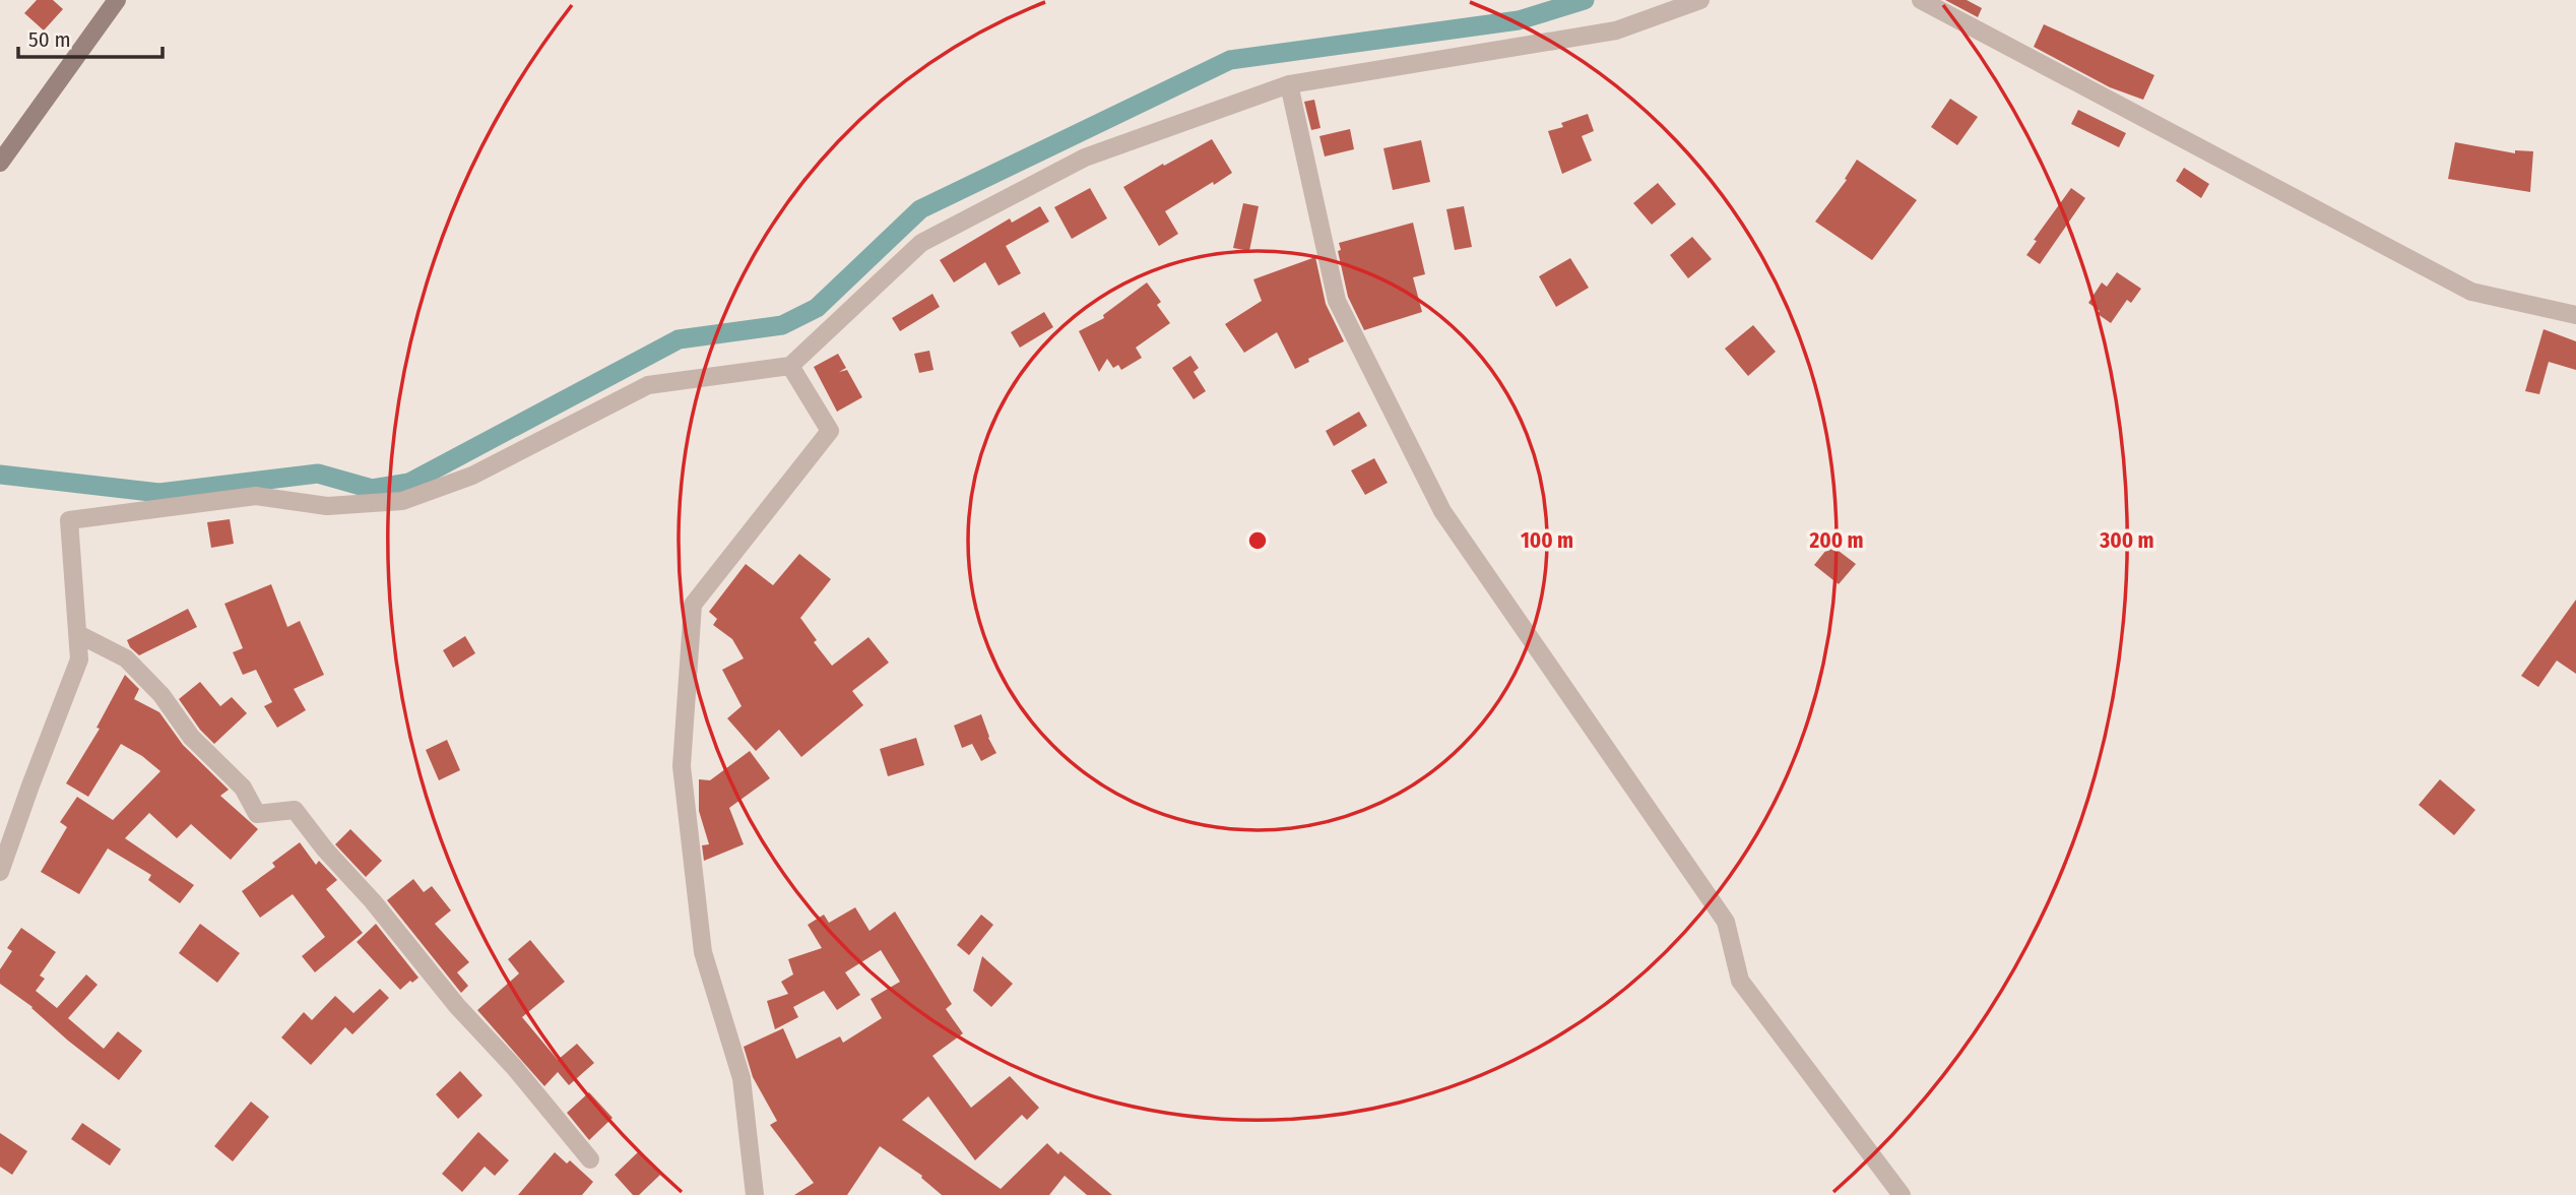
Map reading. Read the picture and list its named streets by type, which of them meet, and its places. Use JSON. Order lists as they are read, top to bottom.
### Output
{
  "scale_bar": "50 m",
  "rings": ["100 m", "200 m", "300 m"]
}
